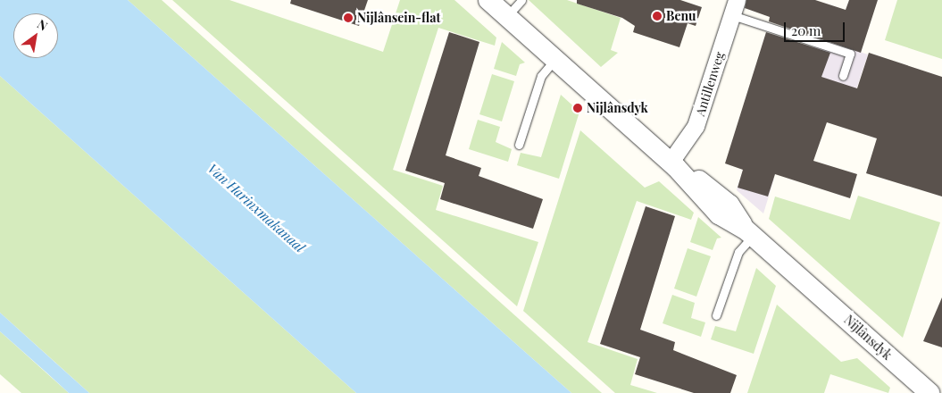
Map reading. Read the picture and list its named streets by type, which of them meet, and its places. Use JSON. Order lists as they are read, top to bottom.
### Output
{
  "streets": {
    "street": ["Antillenweg", "Nijlânsdyk"]
  },
  "crossings": [
    ["Antillenweg", "Nijlânsdyk"]
  ],
  "water": ["Van Harinxmakanaal"],
  "places": ["Benu", "Nijlânsein-flat", "Nijlânsdyk"],
  "scale_bar": "20 m",
  "north": "top right"
}
